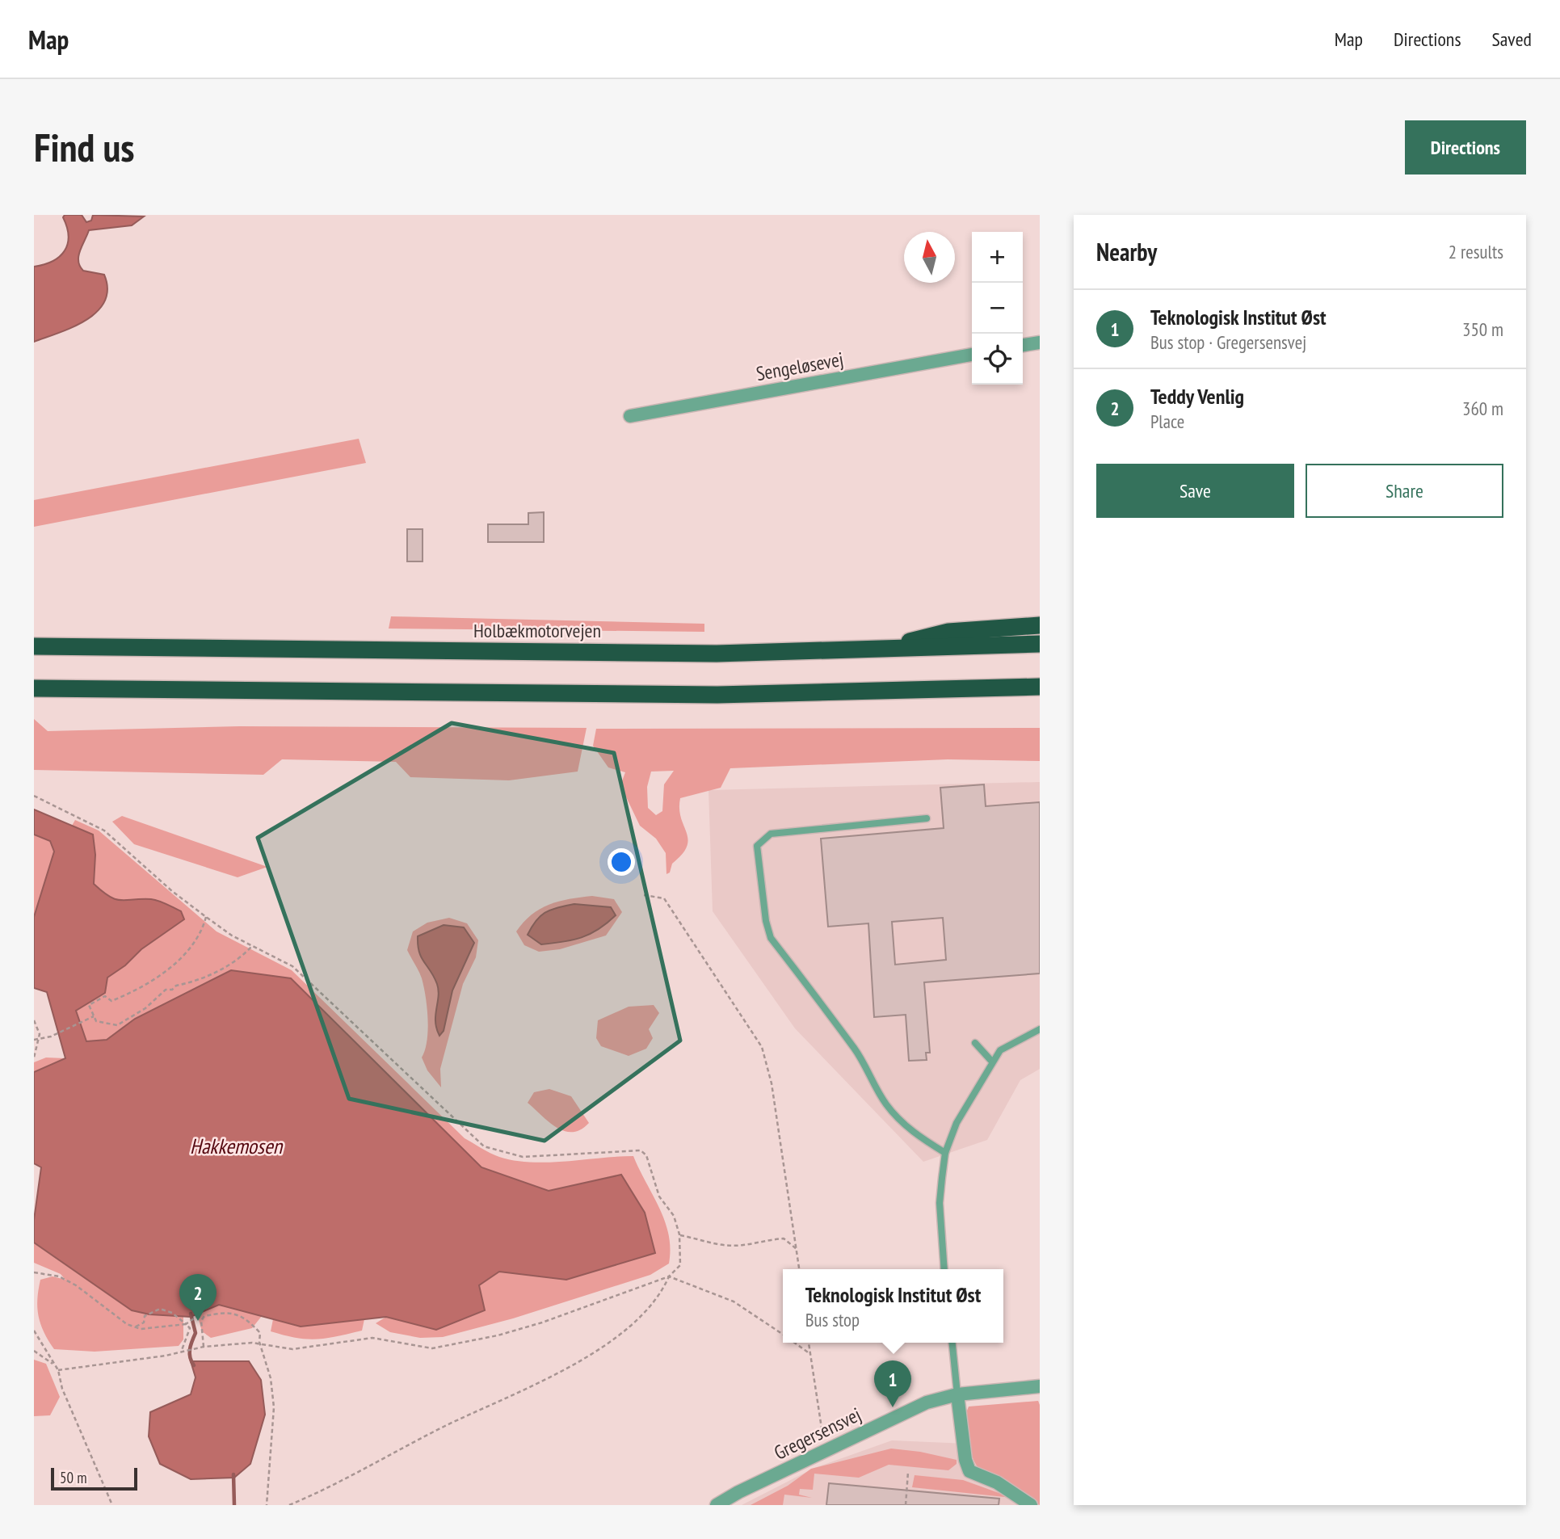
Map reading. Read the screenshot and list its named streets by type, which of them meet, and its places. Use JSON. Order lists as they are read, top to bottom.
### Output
{
  "streets": {
    "highway": ["Holbækmotorvejen"],
    "street": ["Sengeløsevej", "Gregersensvej"]
  },
  "water": ["Hakkemosen"],
  "scale_bar": "50 m",
  "north": "top",
  "page": {
    "header": "Map",
    "nav": ["Map", "Directions", "Saved"],
    "buttons": [
      "Directions",
      ["Save", "Share"]
    ],
    "title": "Find us",
    "heading": ["Nearby", "2 results"],
    "map_buttons": ["+", "−"],
    "list": [
      {
        "mark": "1",
        "name": "Teknologisk Institut Øst",
        "note": "Bus stop · Gregersensvej",
        "value": "350 m"
      },
      {
        "mark": "2",
        "name": "Teddy Venlig",
        "note": "Place",
        "value": "360 m"
      }
    ],
    "popup": ["Teknologisk Institut Øst", "Bus stop"],
    "pins": ["2", "1"],
    "scale": "50 m"
  }
}
